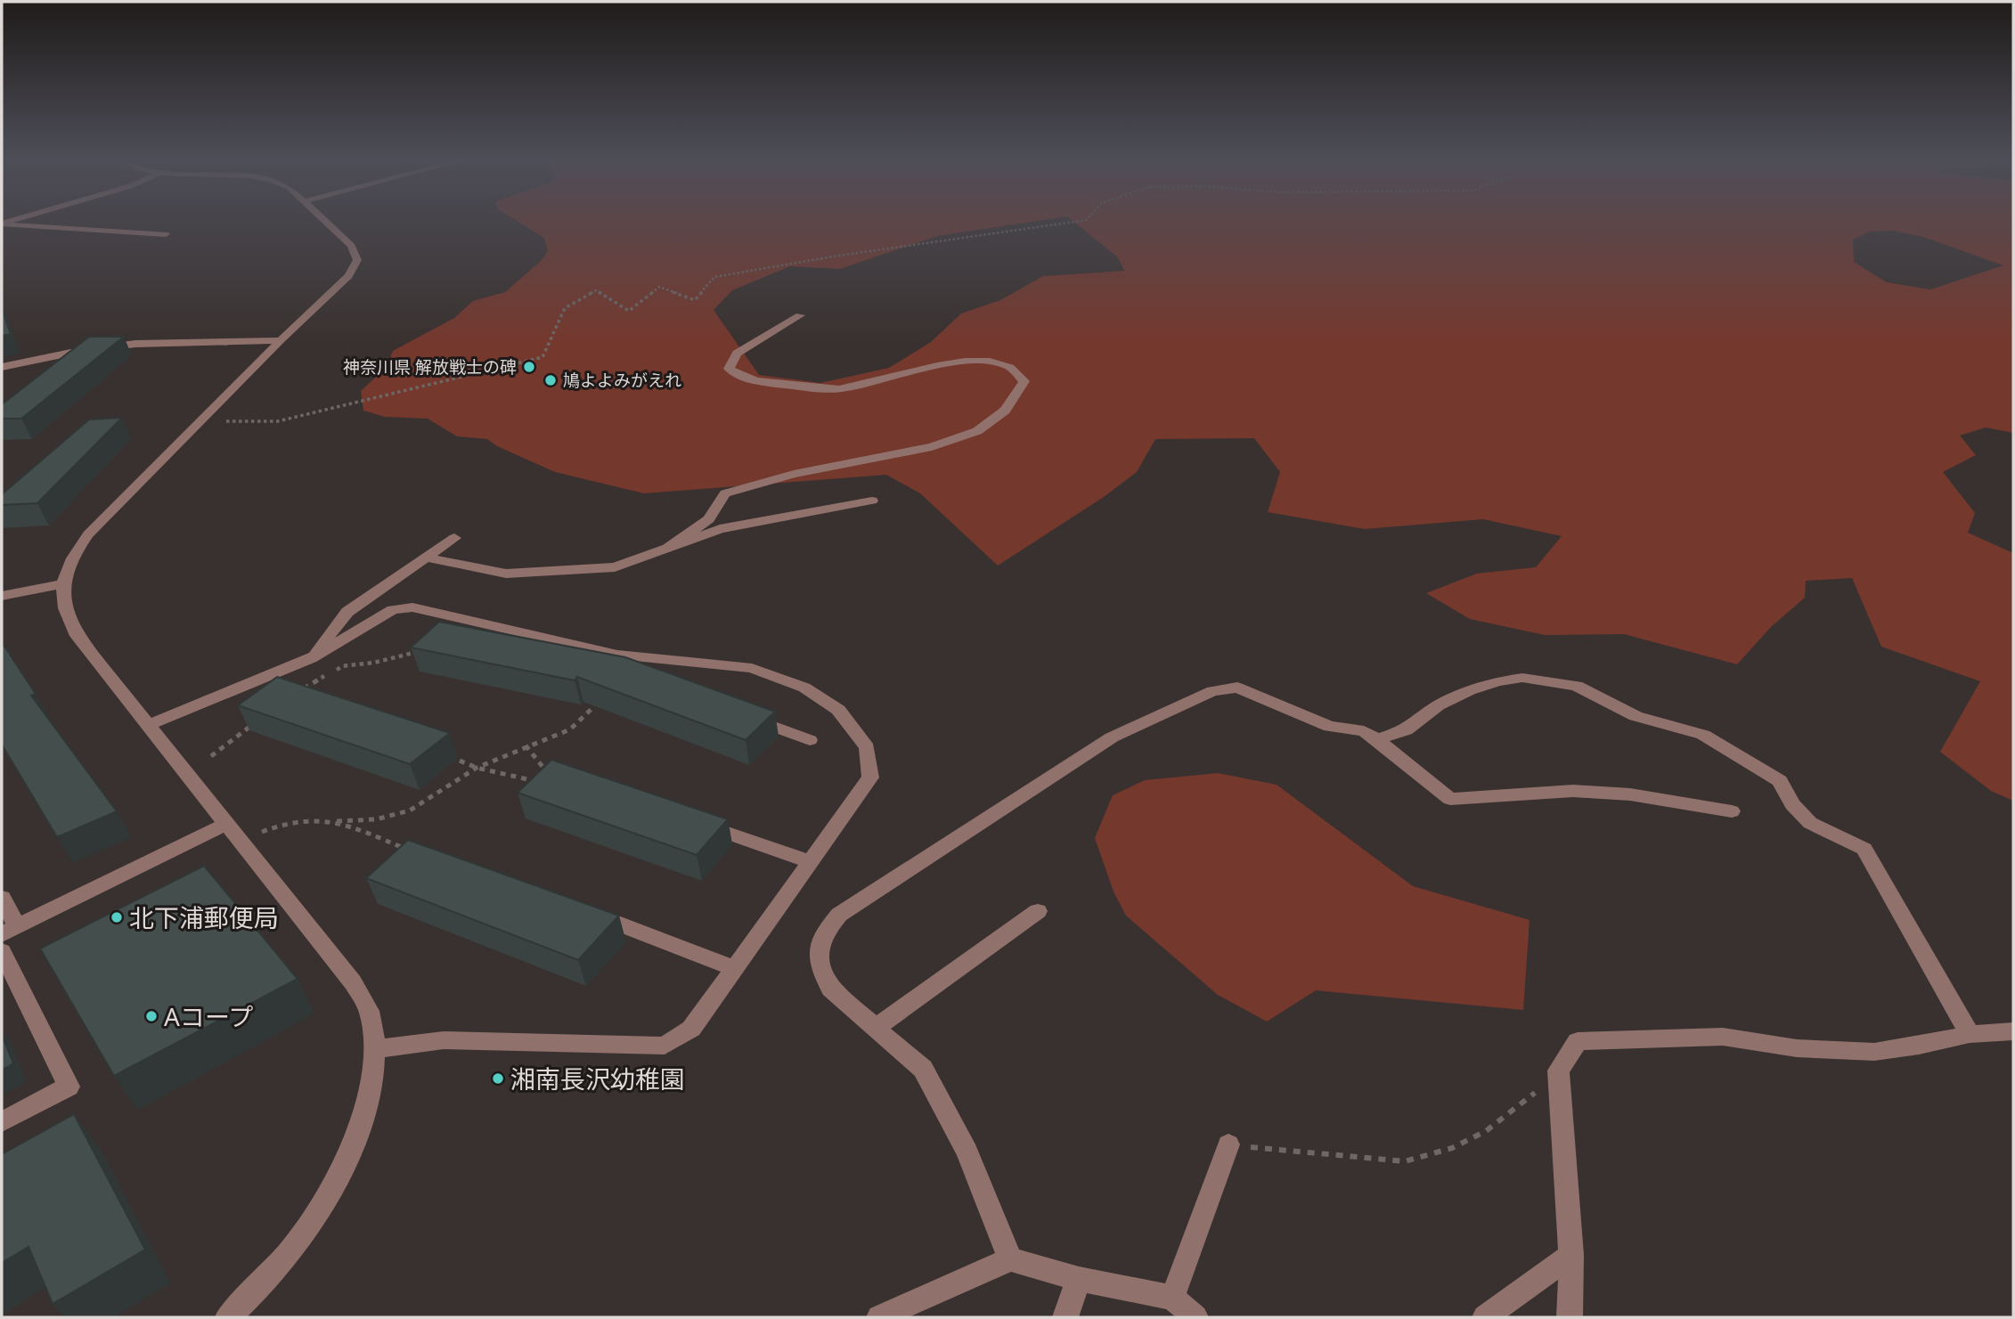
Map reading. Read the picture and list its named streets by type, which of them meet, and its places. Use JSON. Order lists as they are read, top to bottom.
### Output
{
  "places": [
    "神奈川県 解放戦士の碑",
    "鳩よよみがえれ",
    "北下浦郵便局",
    "Aコープ",
    "湘南長沢幼稚園"
  ]
}
